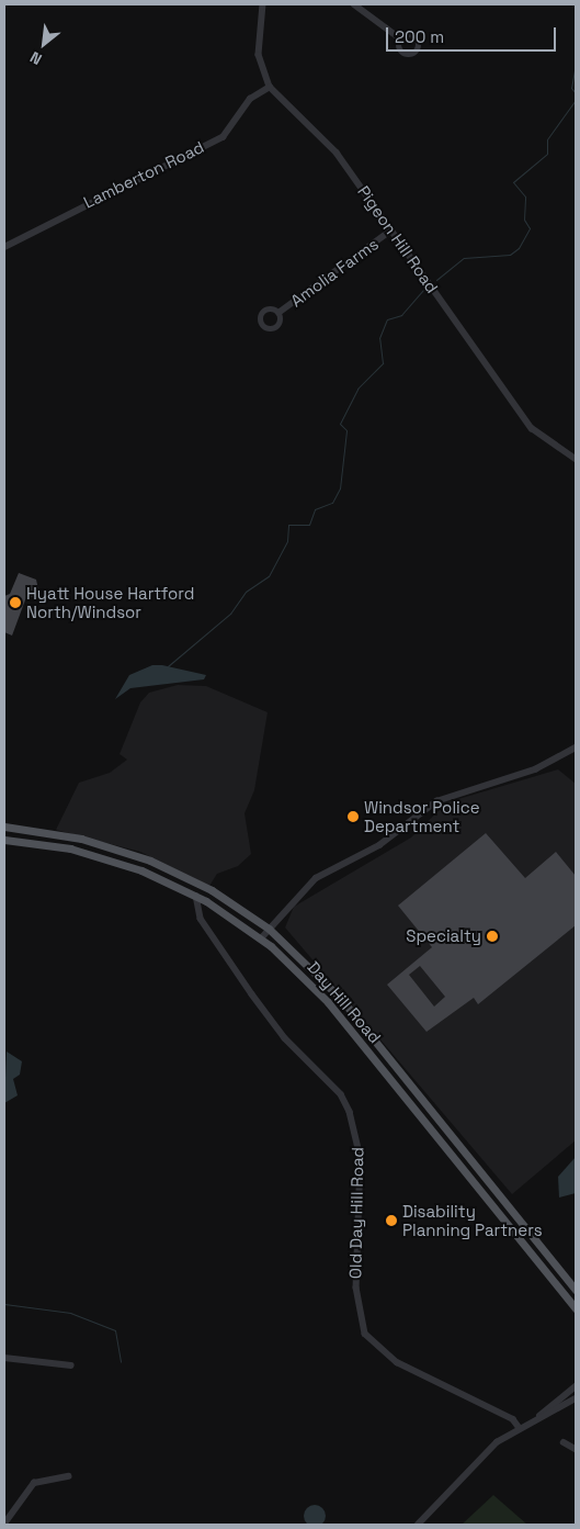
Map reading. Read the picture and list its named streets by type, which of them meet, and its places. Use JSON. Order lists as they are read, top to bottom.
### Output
{
  "streets": {
    "main road": ["Day Hill Road"],
    "street": [
      "Lamberton Road",
      "Pigeon Hill Road",
      "Amolia Farms",
      "Old Day Hill Road"
    ]
  },
  "crossings": [
    ["Lamberton Road", "Pigeon Hill Road"],
    ["Pigeon Hill Road", "Amolia Farms"],
    ["Day Hill Road", "Old Day Hill Road"]
  ],
  "places": [
    "Hyatt House Hartford North/Windsor",
    "Windsor Police Department",
    "Specialty",
    "Disability Planning Partners"
  ],
  "scale_bar": "200 m",
  "north": "bottom left"
}
